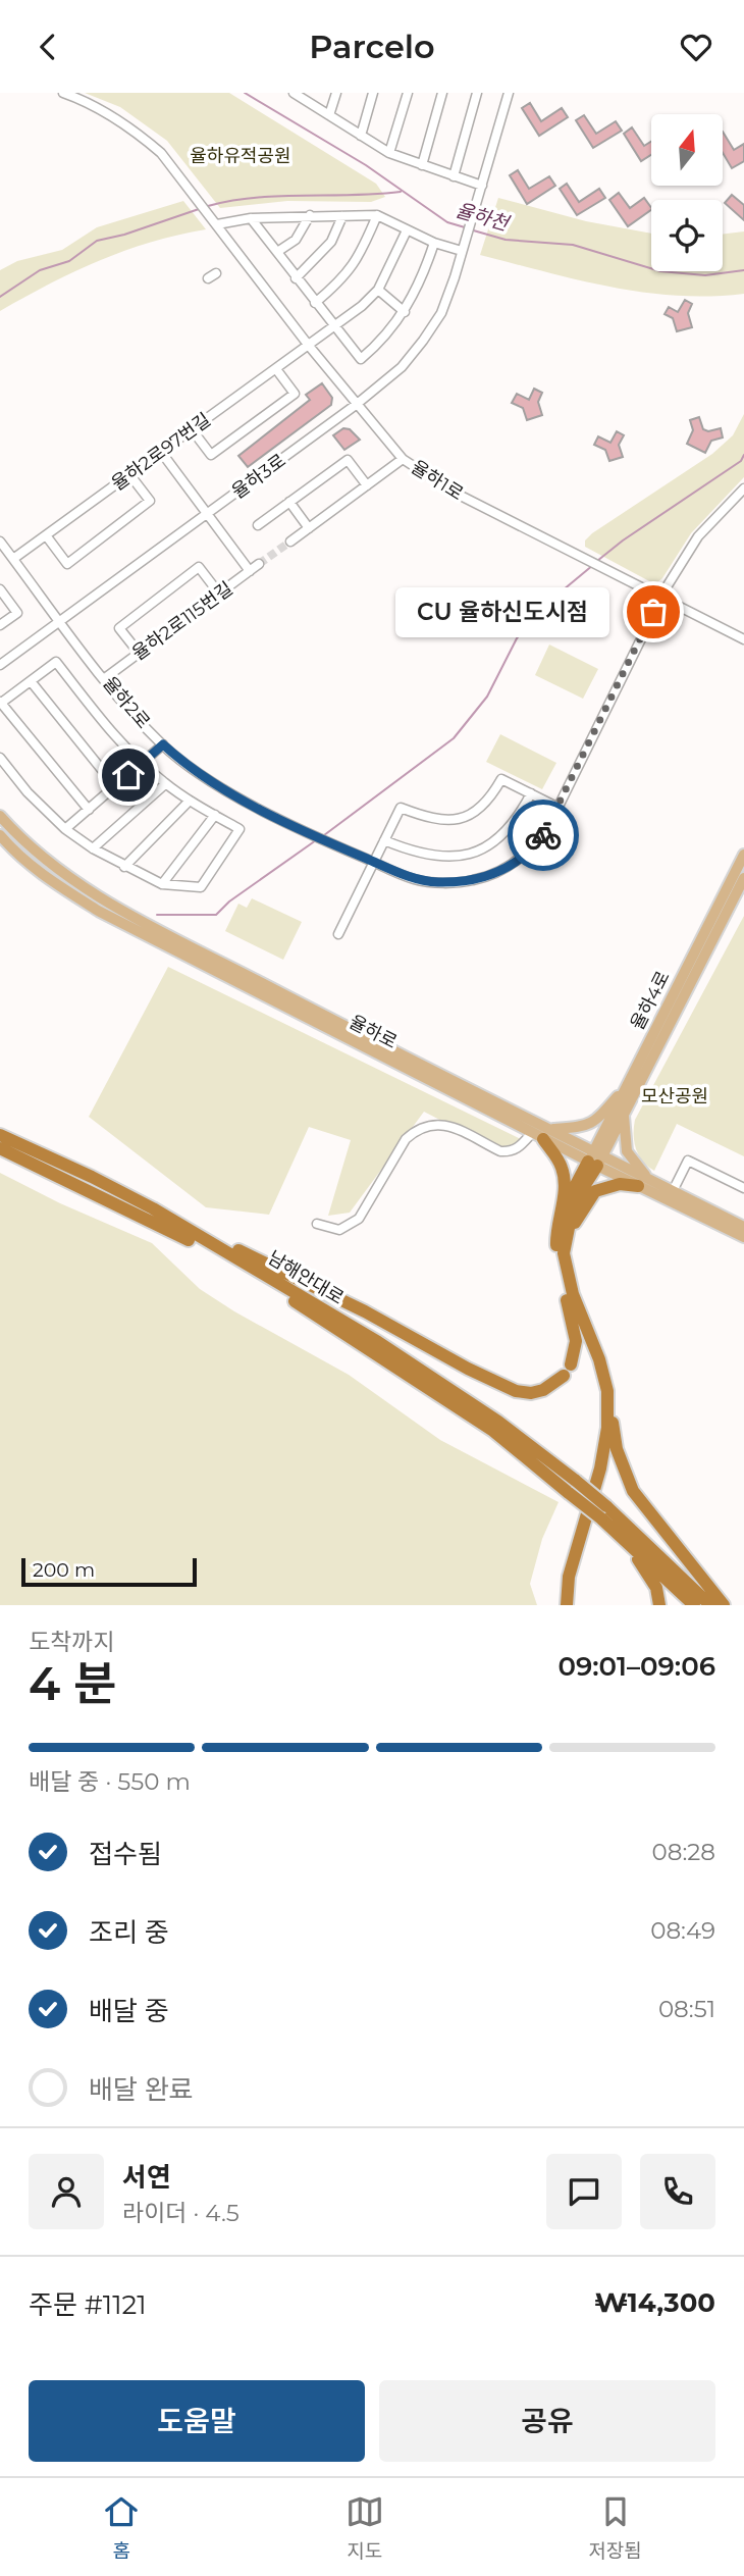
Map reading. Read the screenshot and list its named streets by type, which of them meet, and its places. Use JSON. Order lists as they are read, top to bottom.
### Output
{
  "streets": {
    "highway": ["남해안대로"],
    "main road": ["율하4로", "율하로"],
    "street": [
      "율하2로97번길",
      "율하3로",
      "율하1로",
      "율하2로115번길",
      "율하2로"
    ]
  },
  "crossings": [
    ["율하2로97번길", "율하1로"],
    ["율하2로97번길", "율하2로"],
    ["율하3로", "율하1로"],
    ["율하3로", "율하2로"],
    ["율하1로", "율하2로"],
    ["율하2로115번길", "율하2로"],
    ["율하4로", "율하로"]
  ],
  "water": ["율하천"],
  "parks": ["율하유적공원", "모산공원"],
  "places": ["CU 율하신도시점"],
  "scale_bar": "200 m",
  "north": "top",
  "page": {
    "header": "Parcelo",
    "bubble": "CU 율하신도시점",
    "scale": "200 m",
    "heading": ["4 분", "도착까지", "09:01–09:06"],
    "panel": [
      "서연",
      "라이더 · 4.5",
      "주문 #1121",
      "₩14,300"
    ],
    "bar": "배달 중 · 550 m",
    "list": [
      ["접수됨", "08:28"],
      ["조리 중", "08:49"],
      ["배달 중", "08:51"],
      "배달 완료"
    ],
    "buttons": ["도움말", "공유"],
    "tabs": ["홈", "지도", "저장됨"]
  }
}
